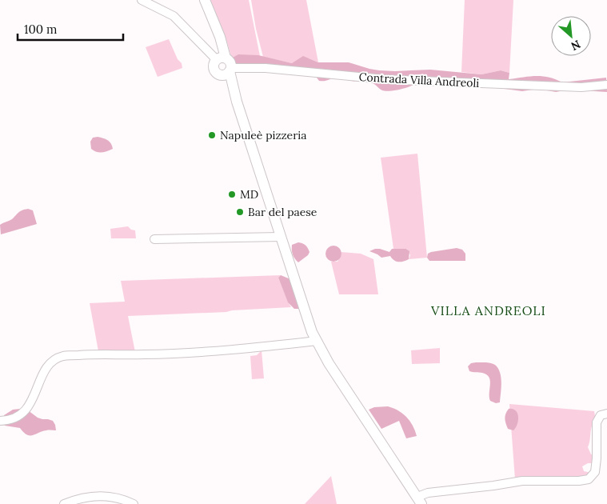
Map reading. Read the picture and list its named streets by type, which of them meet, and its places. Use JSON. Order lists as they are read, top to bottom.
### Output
{
  "streets": {
    "street": ["Contrada Villa Andreoli"]
  },
  "districts": ["VILLA ANDREOLI"],
  "places": ["Napuleè pizzeria", "MD", "Bar del paese"],
  "scale_bar": "100 m",
  "north": "bottom right"
}
